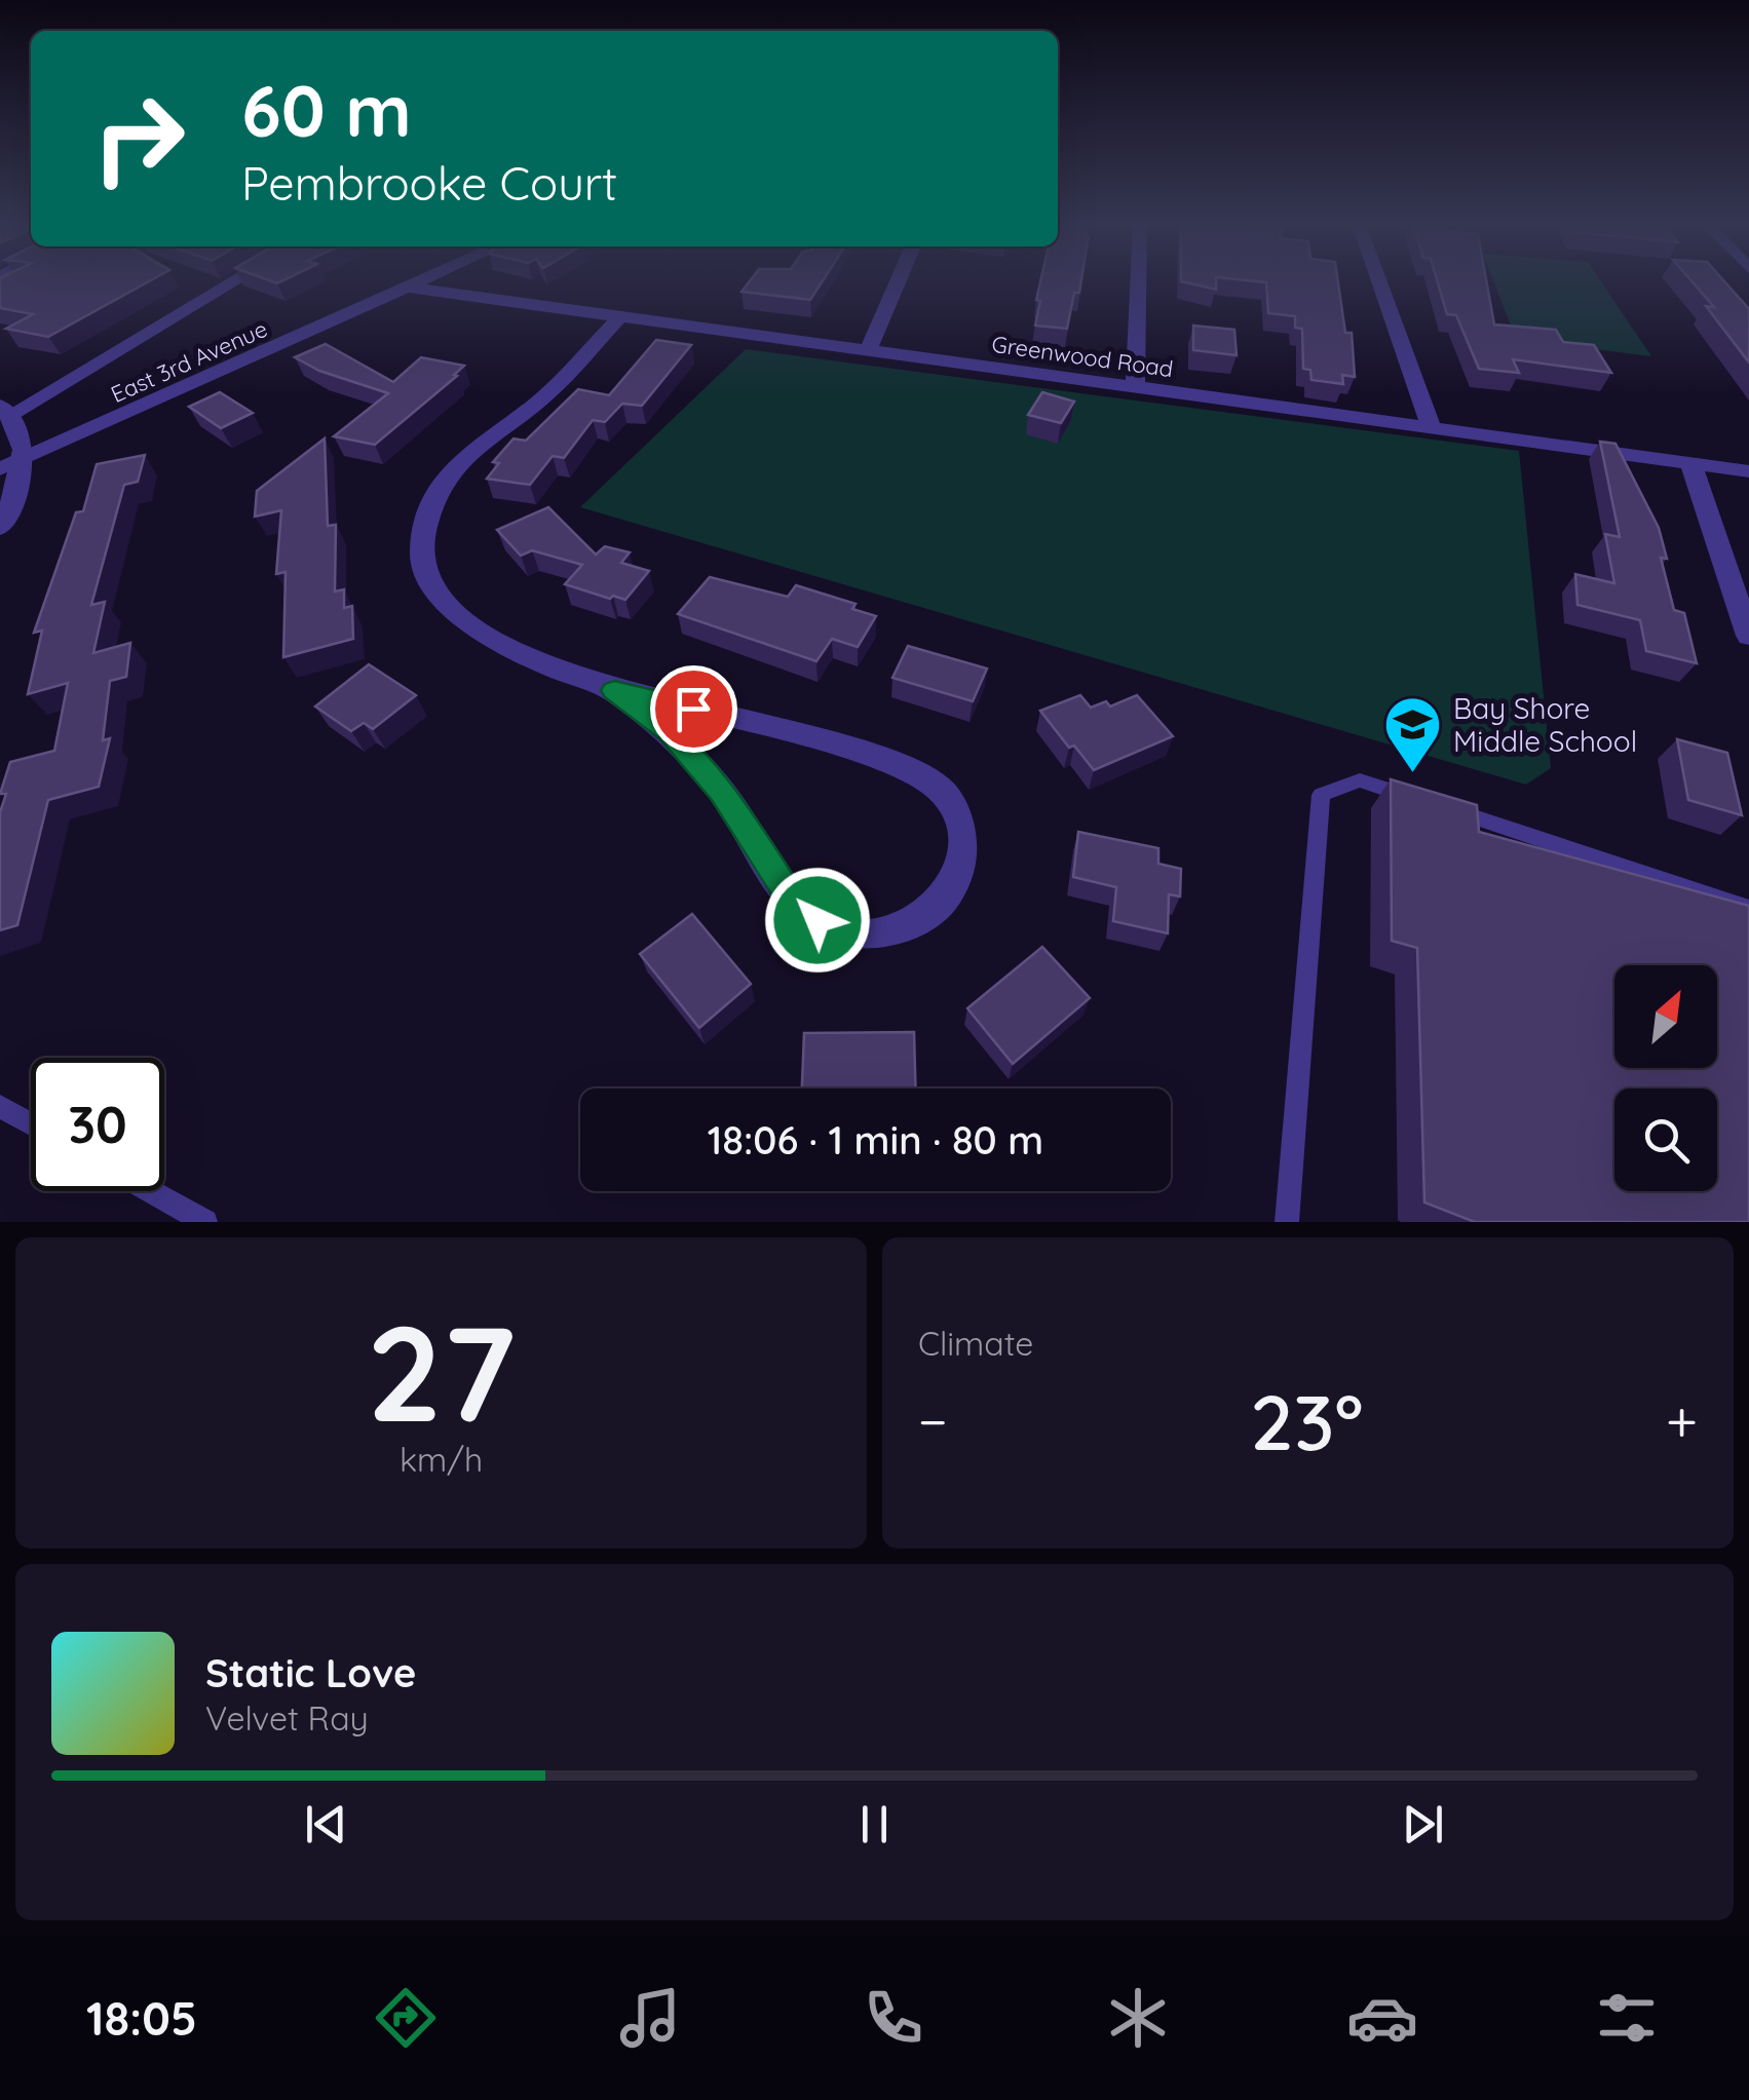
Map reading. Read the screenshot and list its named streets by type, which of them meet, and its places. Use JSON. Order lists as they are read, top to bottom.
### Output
{
  "streets": {
    "street": ["Greenwood Road", "East 3rd Avenue"]
  },
  "crossings": [
    ["Greenwood Road", "East 3rd Avenue"]
  ],
  "places": {
    "school or university": ["Bay Shore Middle School"]
  },
  "north": "top right",
  "page": {
    "turn": ["60 m", "Pembrooke Court"],
    "limit": "30",
    "trip": "18:06 · 1 min · 80 m",
    "tile": [
      ["27", "km/h"],
      "Climate"
    ],
    "heat": ["−", "23°", "+"],
    "song": ["Static Love", "Velvet Ray"],
    "tabs": "18:05"
  }
}
